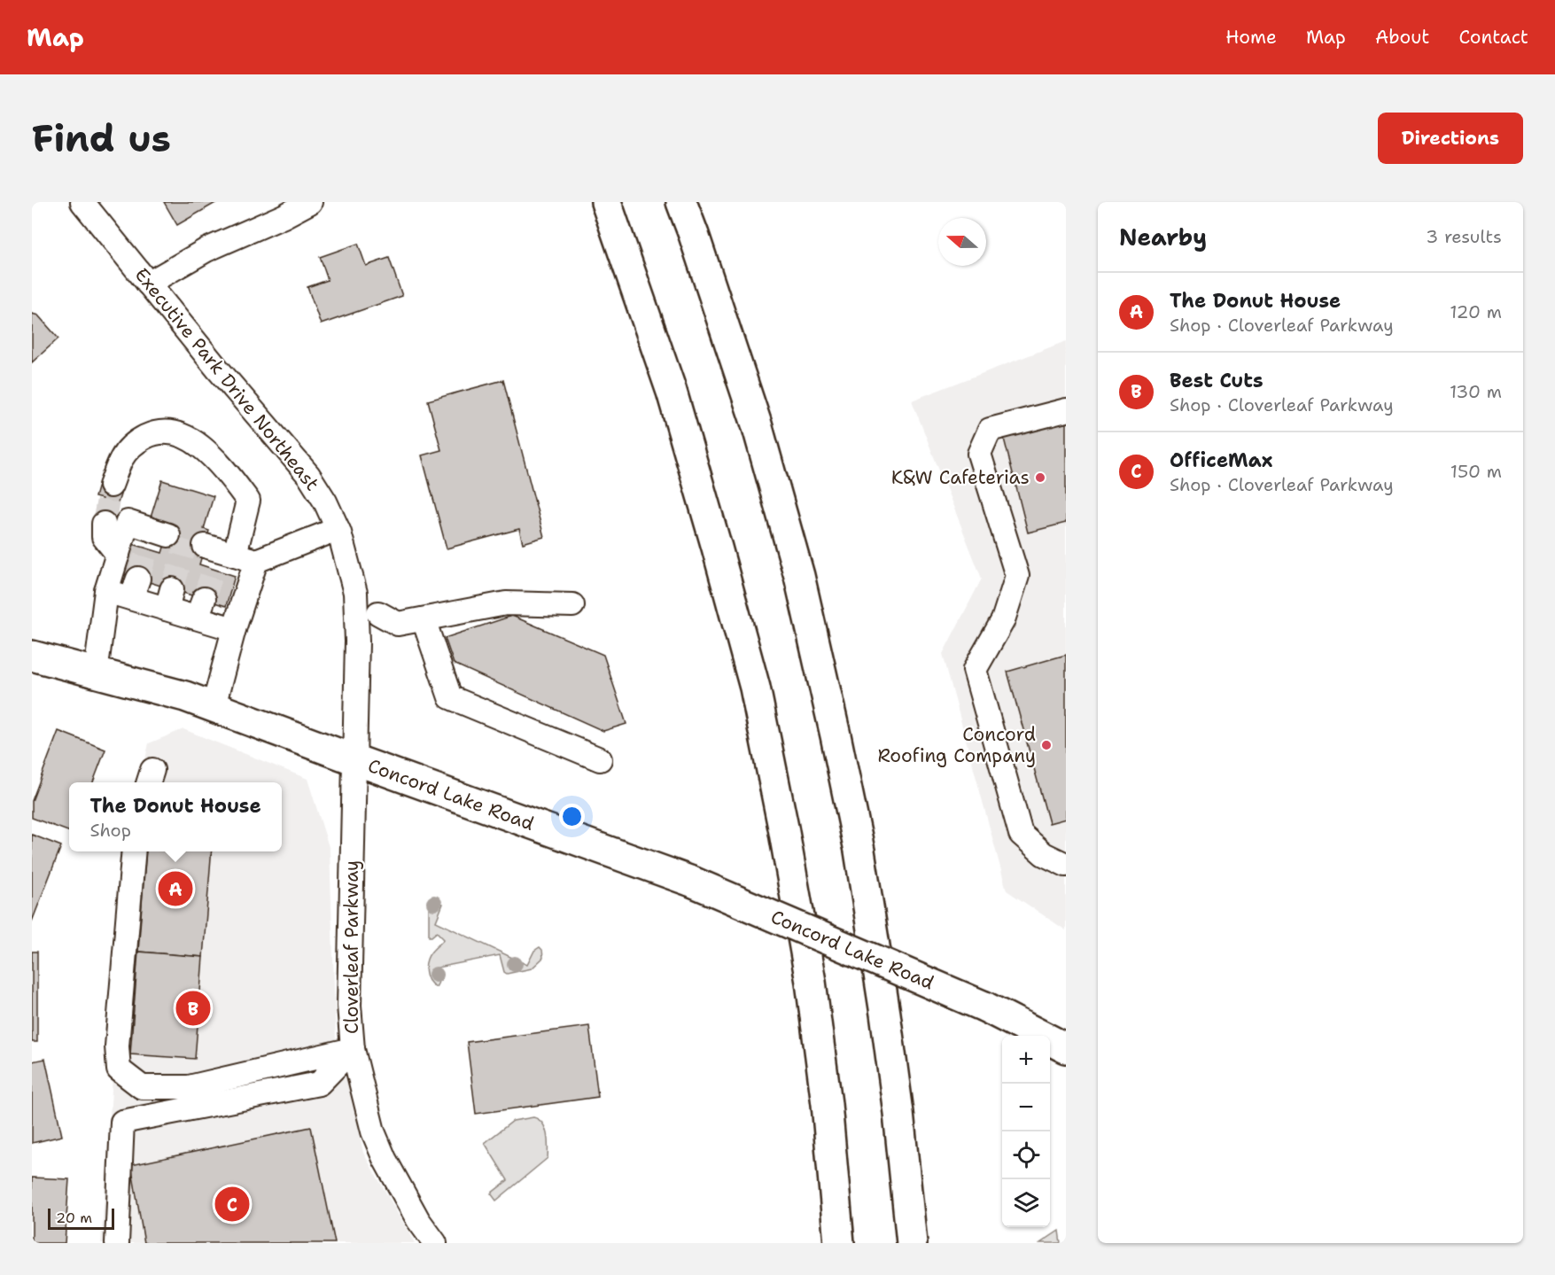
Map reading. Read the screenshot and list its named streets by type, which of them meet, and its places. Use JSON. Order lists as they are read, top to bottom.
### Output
{
  "streets": {
    "main road": ["Concord Lake Road"],
    "street": ["Executive Park Drive Northeast", "Cloverleaf Parkway"]
  },
  "crossings": [
    ["Executive Park Drive Northeast", "Concord Lake Road"],
    ["Executive Park Drive Northeast", "Cloverleaf Parkway"],
    ["Concord Lake Road", "Cloverleaf Parkway"]
  ],
  "places": ["K&W Cafeterias", "Concord Roofing Company"],
  "scale_bar": "20 m",
  "north": "left",
  "page": {
    "header": "Map",
    "nav": [
      "Home",
      "Map",
      "About",
      "Contact"
    ],
    "buttons": "Directions",
    "title": "Find us",
    "heading": ["Nearby", "3 results"],
    "list": [
      {
        "mark": "A",
        "name": "The Donut House",
        "note": "Shop · Cloverleaf Parkway",
        "value": "120 m"
      },
      {
        "mark": "B",
        "name": "Best Cuts",
        "note": "Shop · Cloverleaf Parkway",
        "value": "130 m"
      },
      {
        "mark": "C",
        "name": "OfficeMax",
        "note": "Shop · Cloverleaf Parkway",
        "value": "150 m"
      }
    ],
    "popup": ["The Donut House", "Shop"],
    "pins": ["A", "B", "C"],
    "map_buttons": ["+", "−"],
    "scale": "20 m"
  }
}
